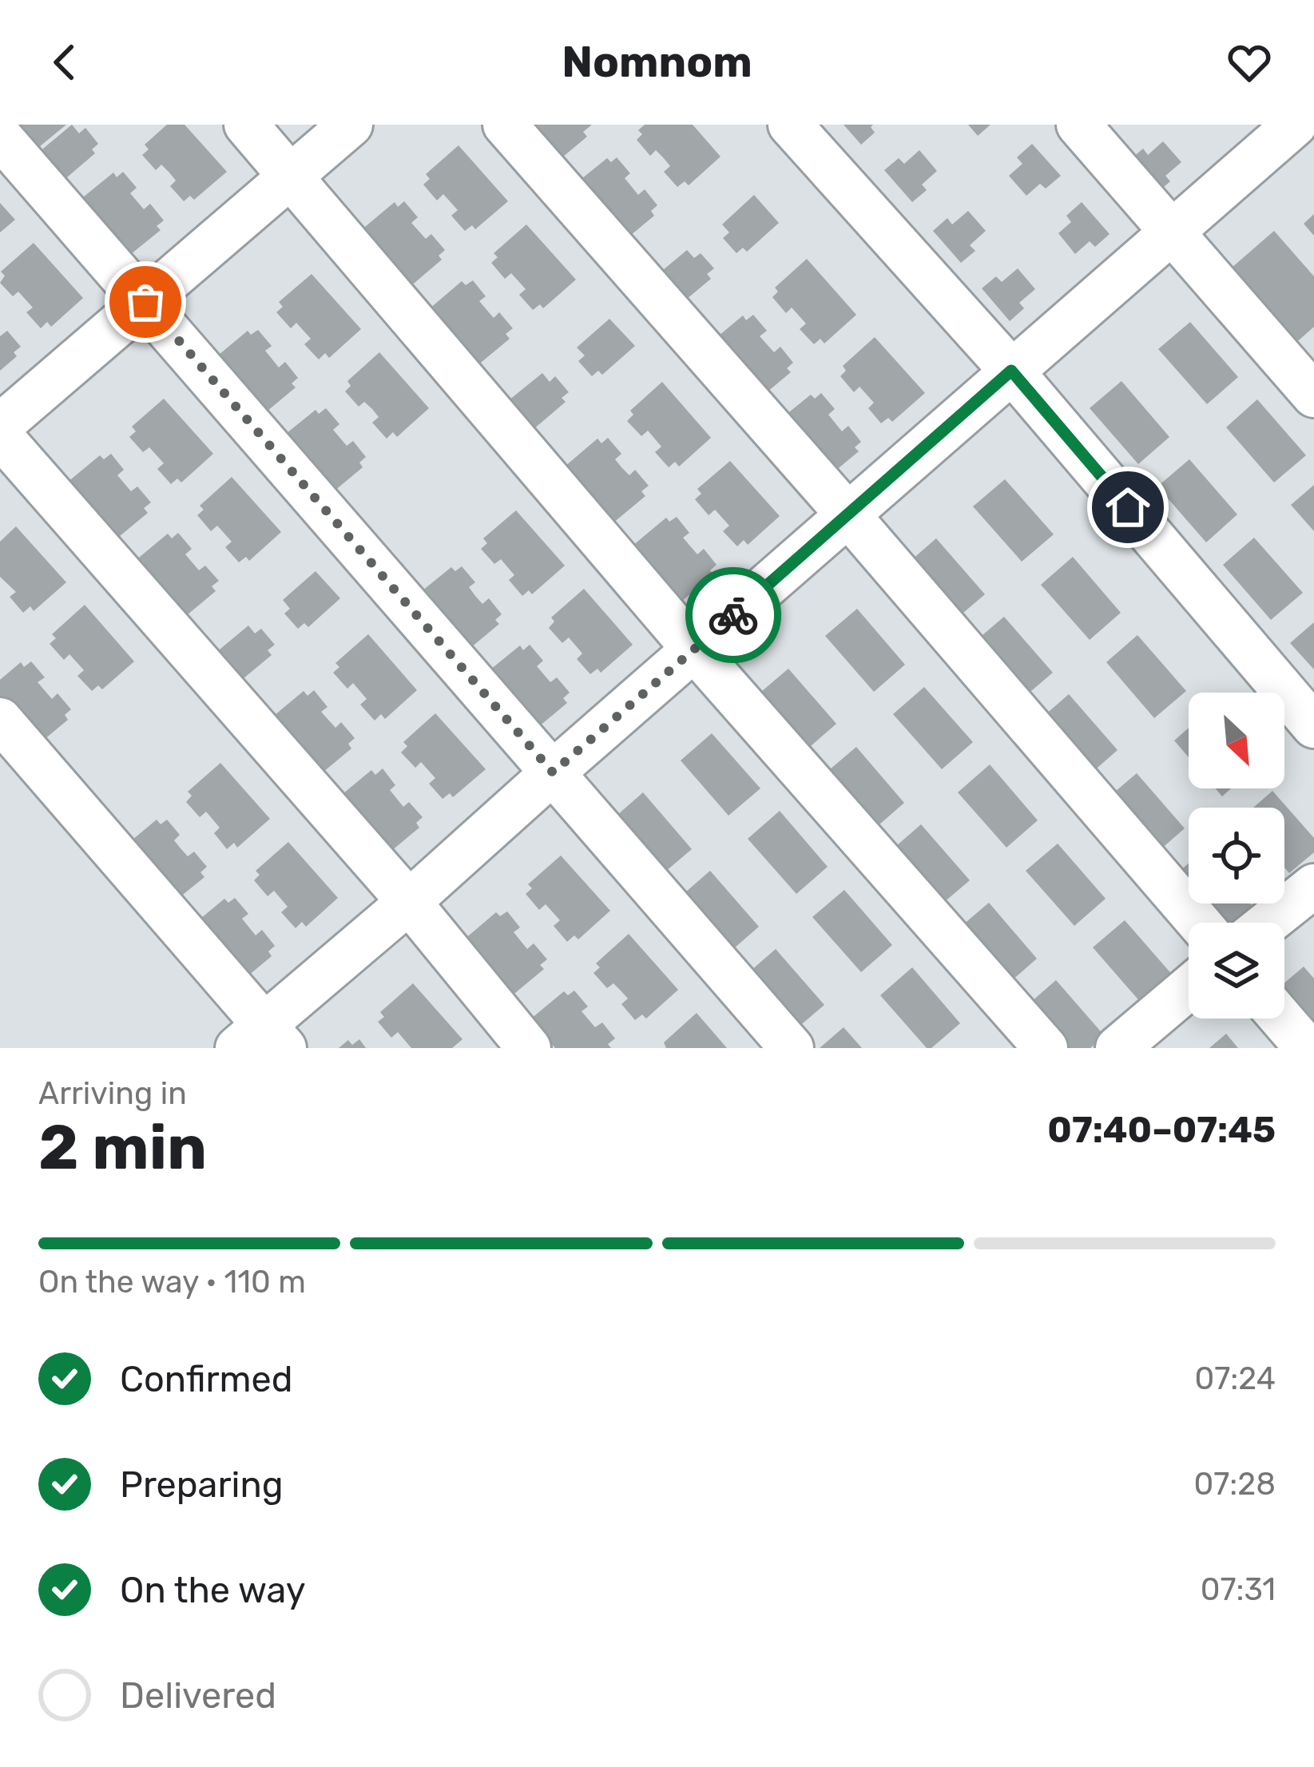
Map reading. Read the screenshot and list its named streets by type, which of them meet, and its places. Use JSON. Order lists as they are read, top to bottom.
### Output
{
  "north": "bottom right",
  "page": {
    "header": "Nomnom",
    "heading": ["2 min", "Arriving in", "07:40–07:45"],
    "bar": "On the way · 110 m",
    "list": [
      ["Confirmed", "07:24"],
      ["Preparing", "07:28"],
      ["On the way", "07:31"],
      "Delivered"
    ]
  }
}
